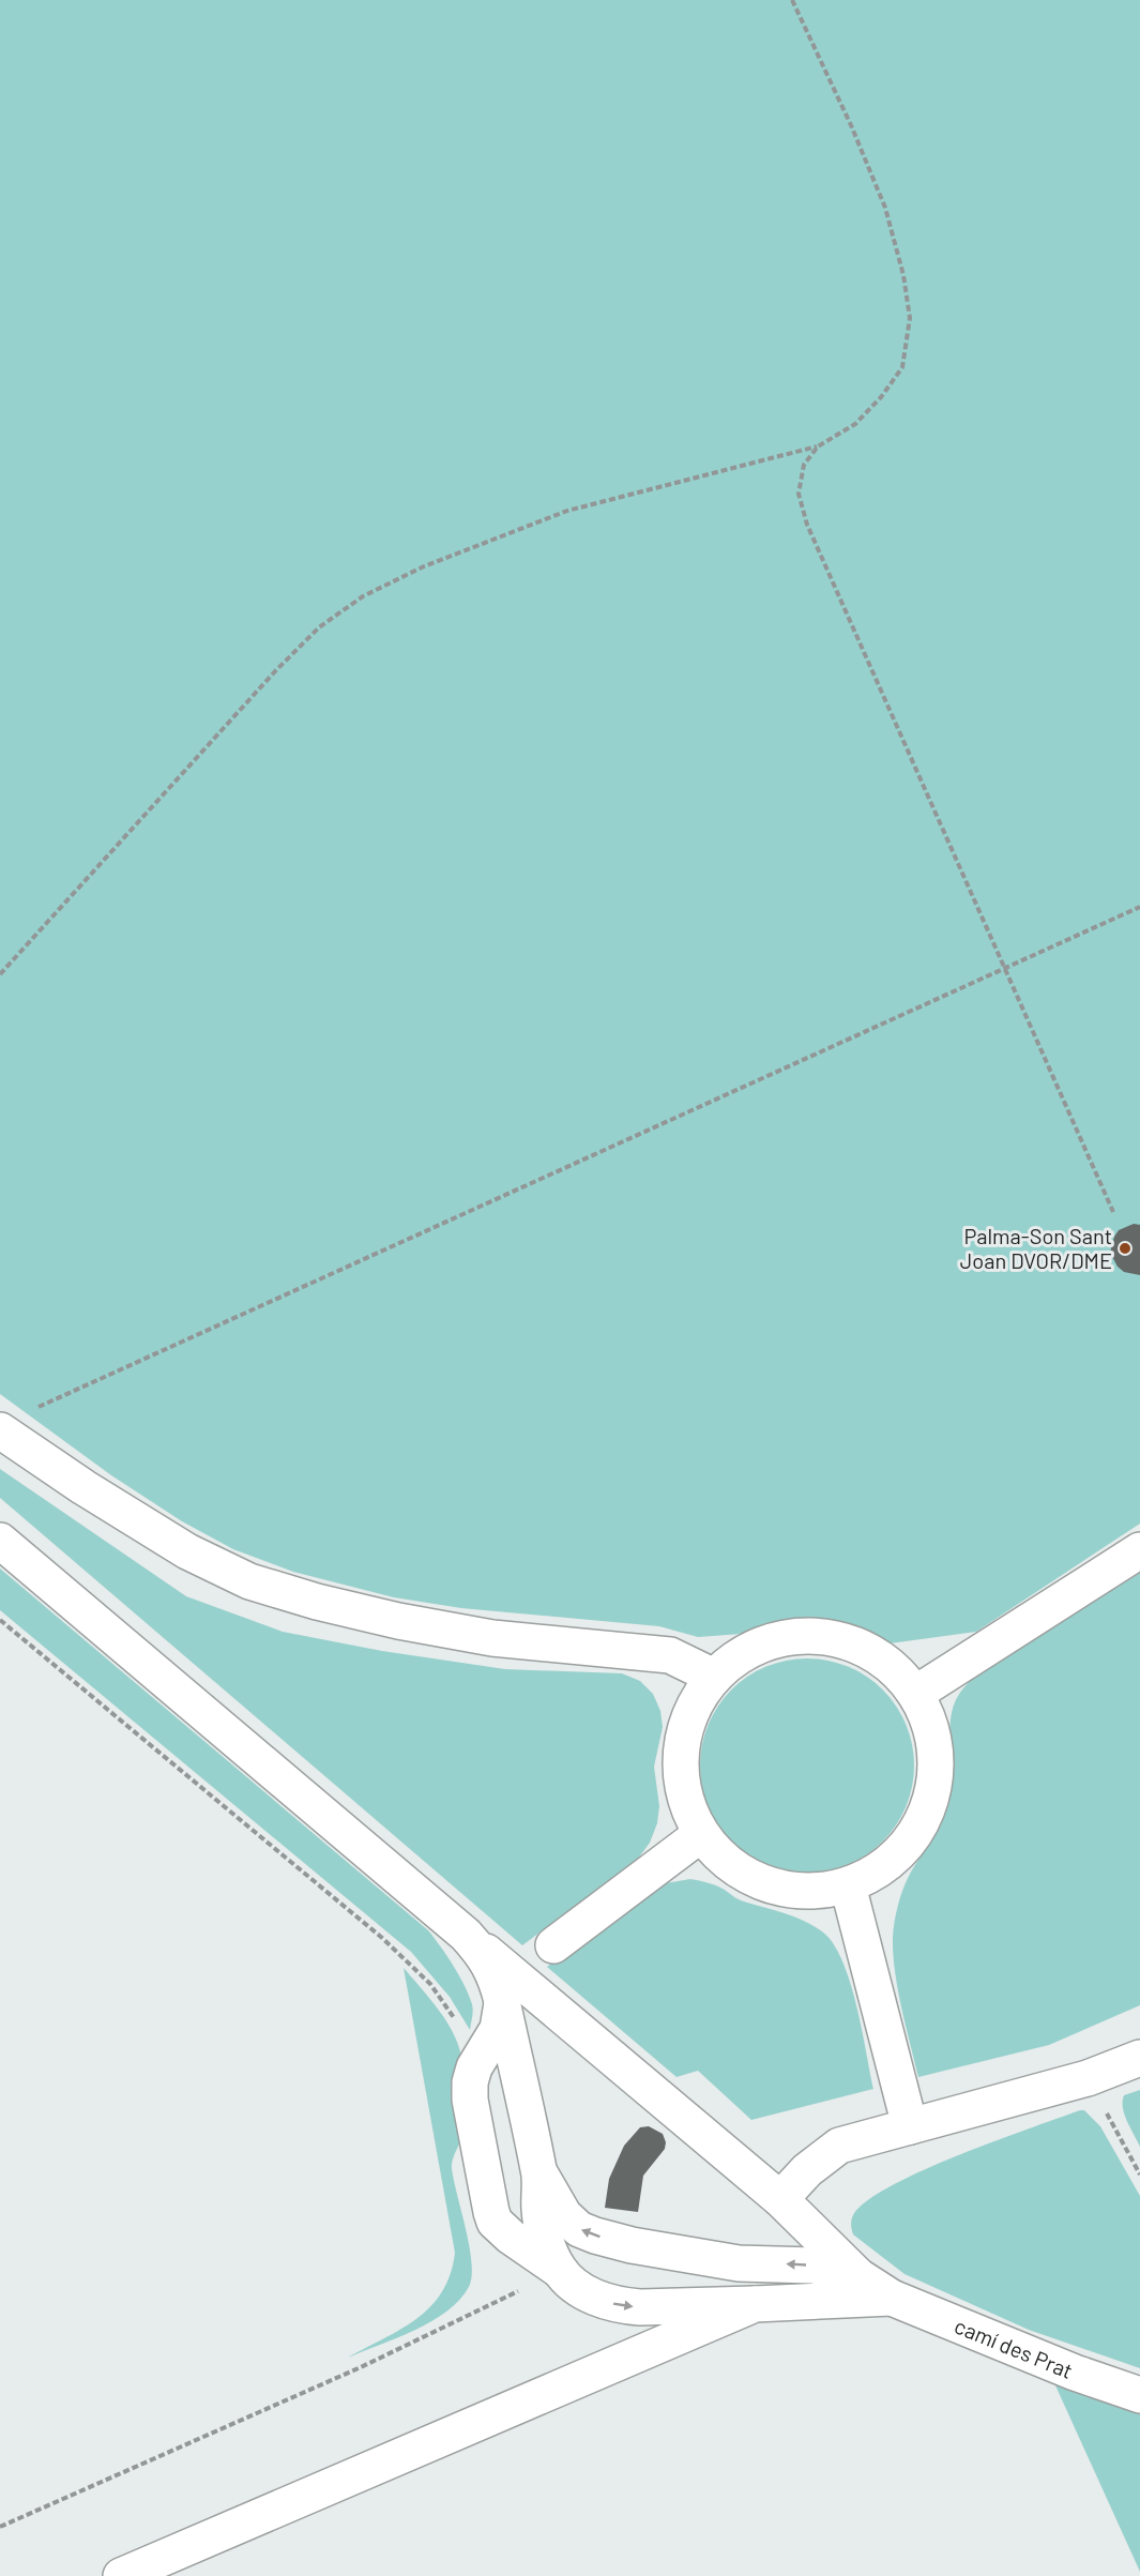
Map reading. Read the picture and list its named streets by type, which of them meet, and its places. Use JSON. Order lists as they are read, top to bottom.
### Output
{
  "streets": {
    "street": ["camí des Prat"]
  },
  "places": ["Palma-Son Sant Joan DVOR/DME"]
}
